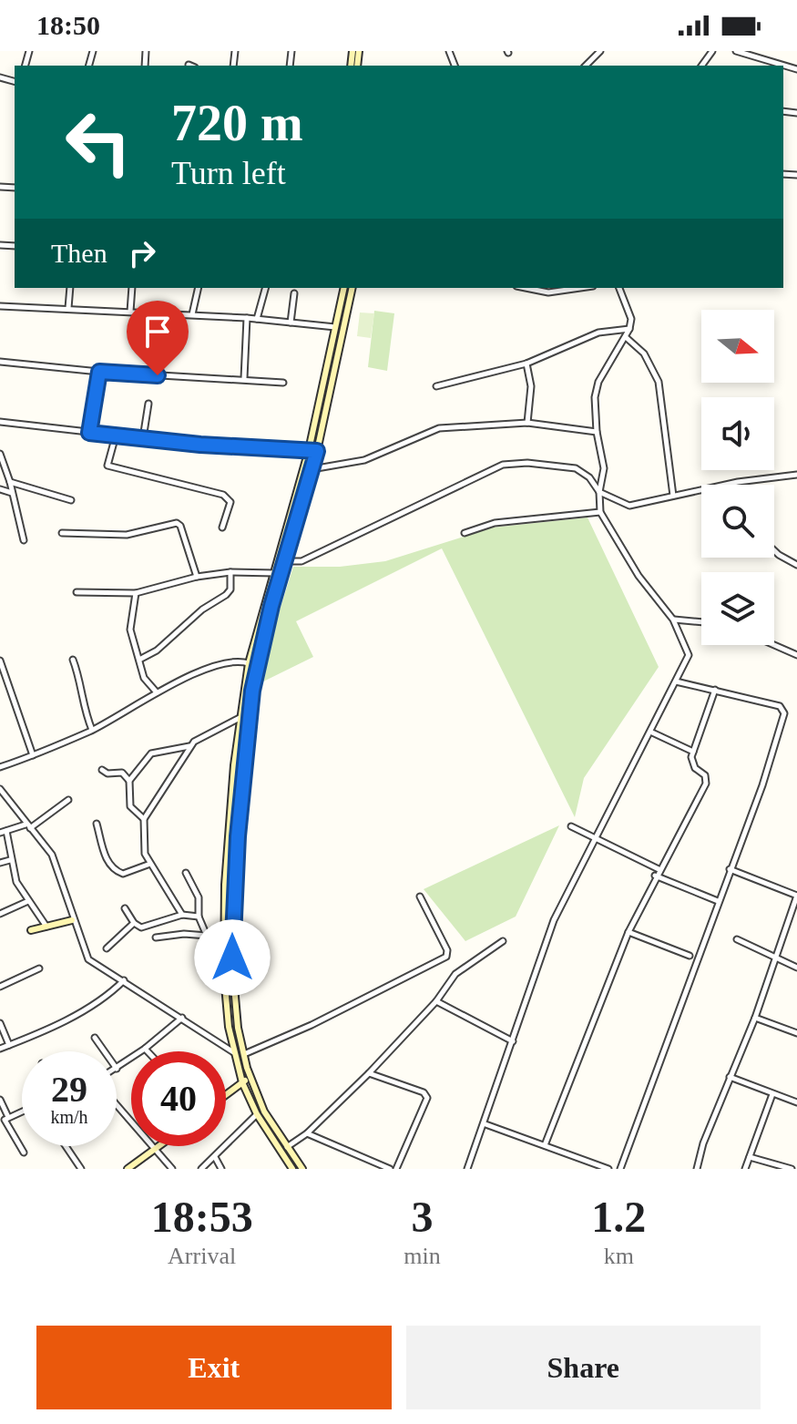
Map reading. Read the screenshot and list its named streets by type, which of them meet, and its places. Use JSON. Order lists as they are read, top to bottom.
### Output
{
  "north": "right",
  "page": {
    "status": "18:50",
    "turn": ["720 m", "Turn left"],
    "then": "Then",
    "speed": "29 km/h",
    "limit": "40",
    "eta": [
      "18:53",
      "Arrival",
      "3",
      "min",
      "1.2",
      "km"
    ],
    "buttons": ["Exit", "Share"]
  }
}
